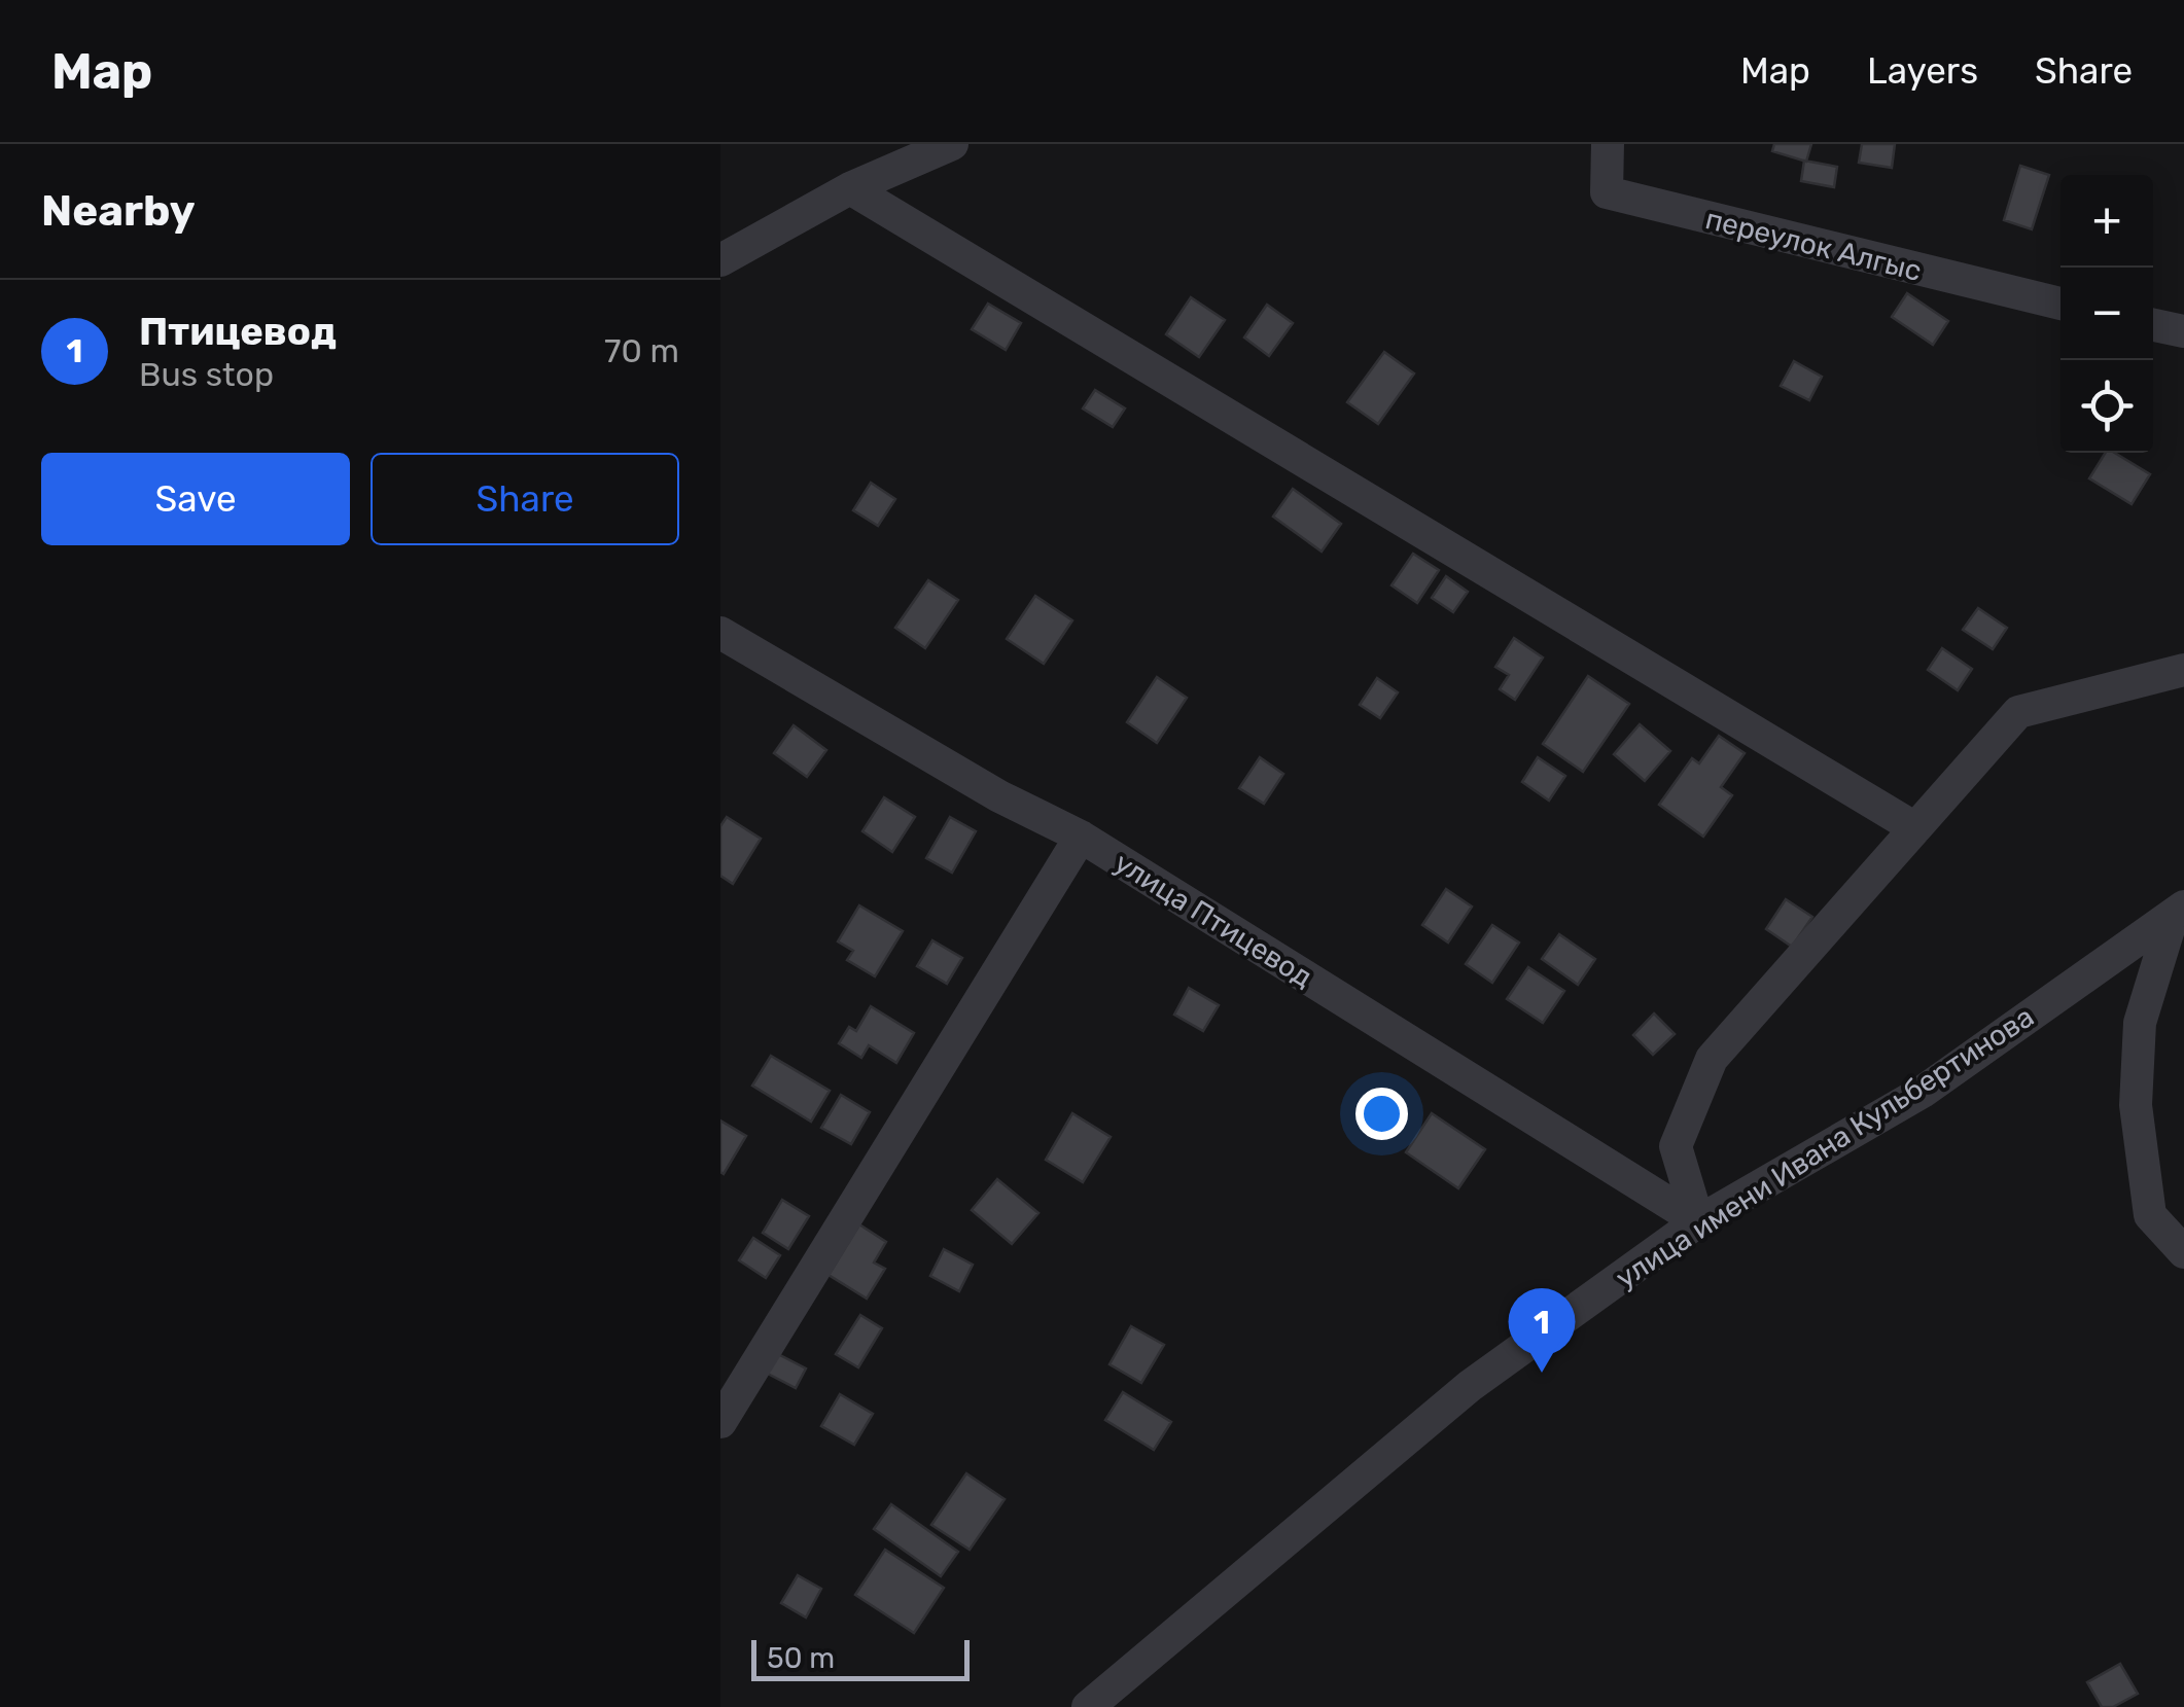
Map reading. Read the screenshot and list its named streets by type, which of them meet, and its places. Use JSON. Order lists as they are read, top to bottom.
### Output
{
  "streets": {
    "street": ["переулок Алгыс", "улица Птицевод", "улица имени Ивана Кульбертинова"]
  },
  "crossings": [
    ["улица Птицевод", "улица имени Ивана Кульбертинова"]
  ],
  "scale_bar": "50 m",
  "page": {
    "header": "Map",
    "nav": ["Map", "Layers", "Share"],
    "heading": "Nearby",
    "map_buttons": ["+", "−"],
    "list": [
      {
        "mark": "1",
        "name": "Птицевод",
        "note": "Bus stop",
        "value": "70 m"
      }
    ],
    "buttons": ["Save", "Share"],
    "pins": "1",
    "scale": "50 m"
  }
}
